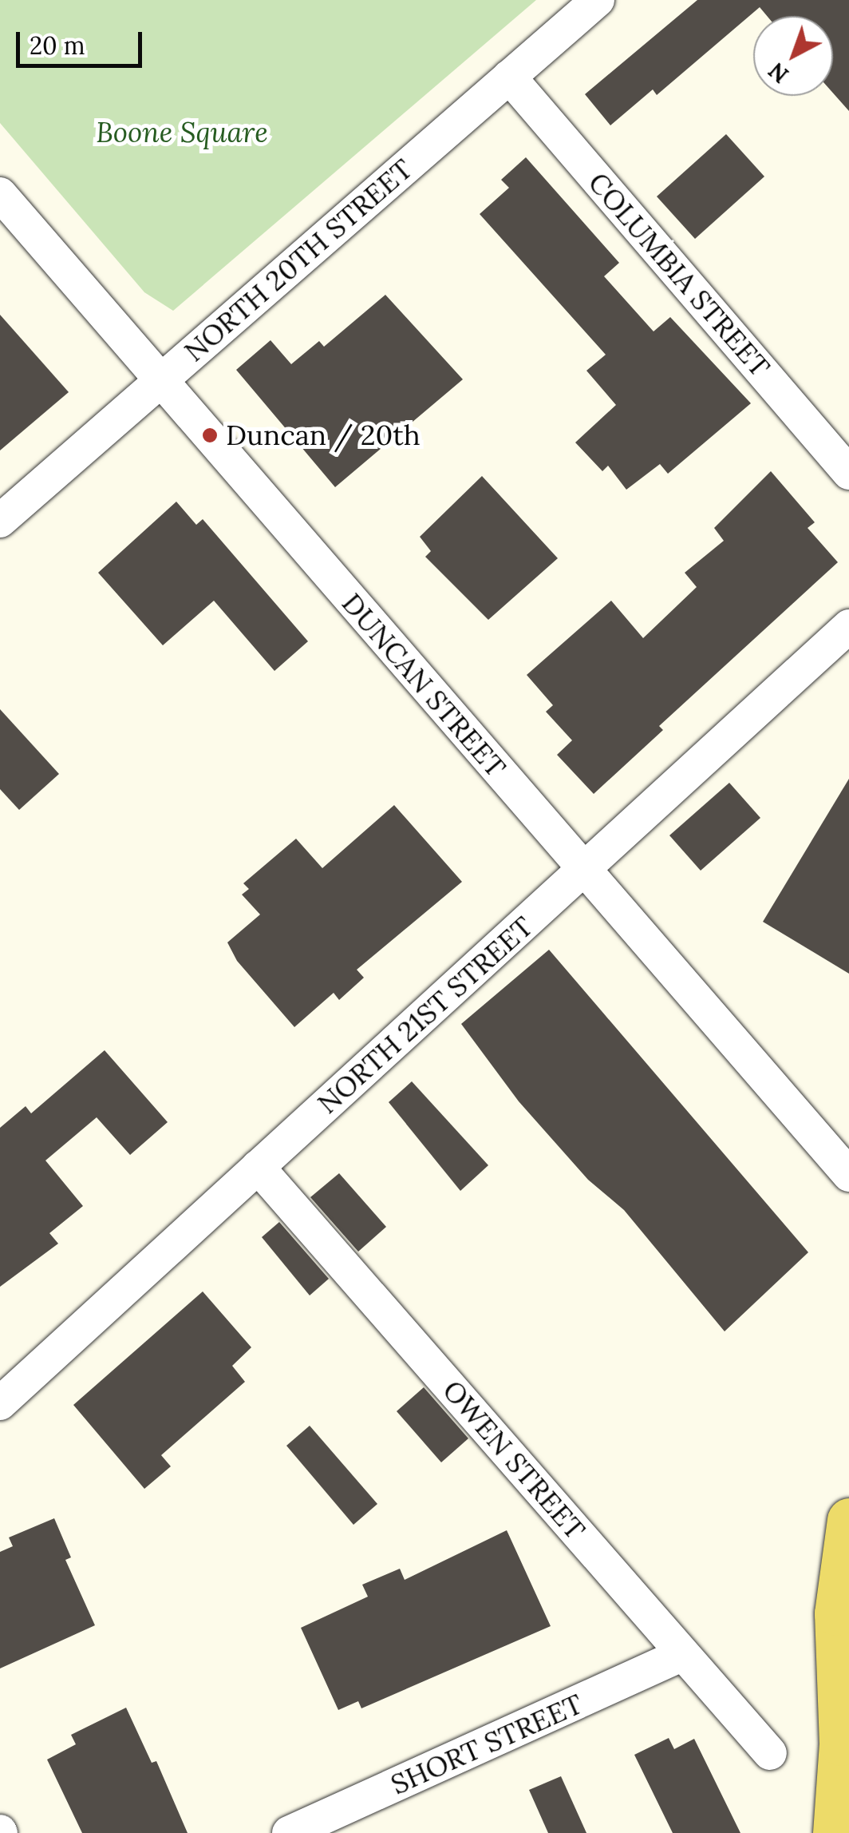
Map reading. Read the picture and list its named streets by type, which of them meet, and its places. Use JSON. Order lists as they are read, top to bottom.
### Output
{
  "streets": {
    "street": [
      "NORTH 20TH STREET",
      "COLUMBIA STREET",
      "DUNCAN STREET",
      "NORTH 21ST STREET",
      "OWEN STREET",
      "SHORT STREET"
    ]
  },
  "crossings": [
    ["NORTH 20TH STREET", "COLUMBIA STREET"],
    ["NORTH 20TH STREET", "DUNCAN STREET"],
    ["DUNCAN STREET", "NORTH 21ST STREET"],
    ["NORTH 21ST STREET", "OWEN STREET"],
    ["OWEN STREET", "SHORT STREET"]
  ],
  "parks": ["Boone Square"],
  "places": ["Duncan / 20th"],
  "scale_bar": "20 m",
  "north": "bottom left"
}
